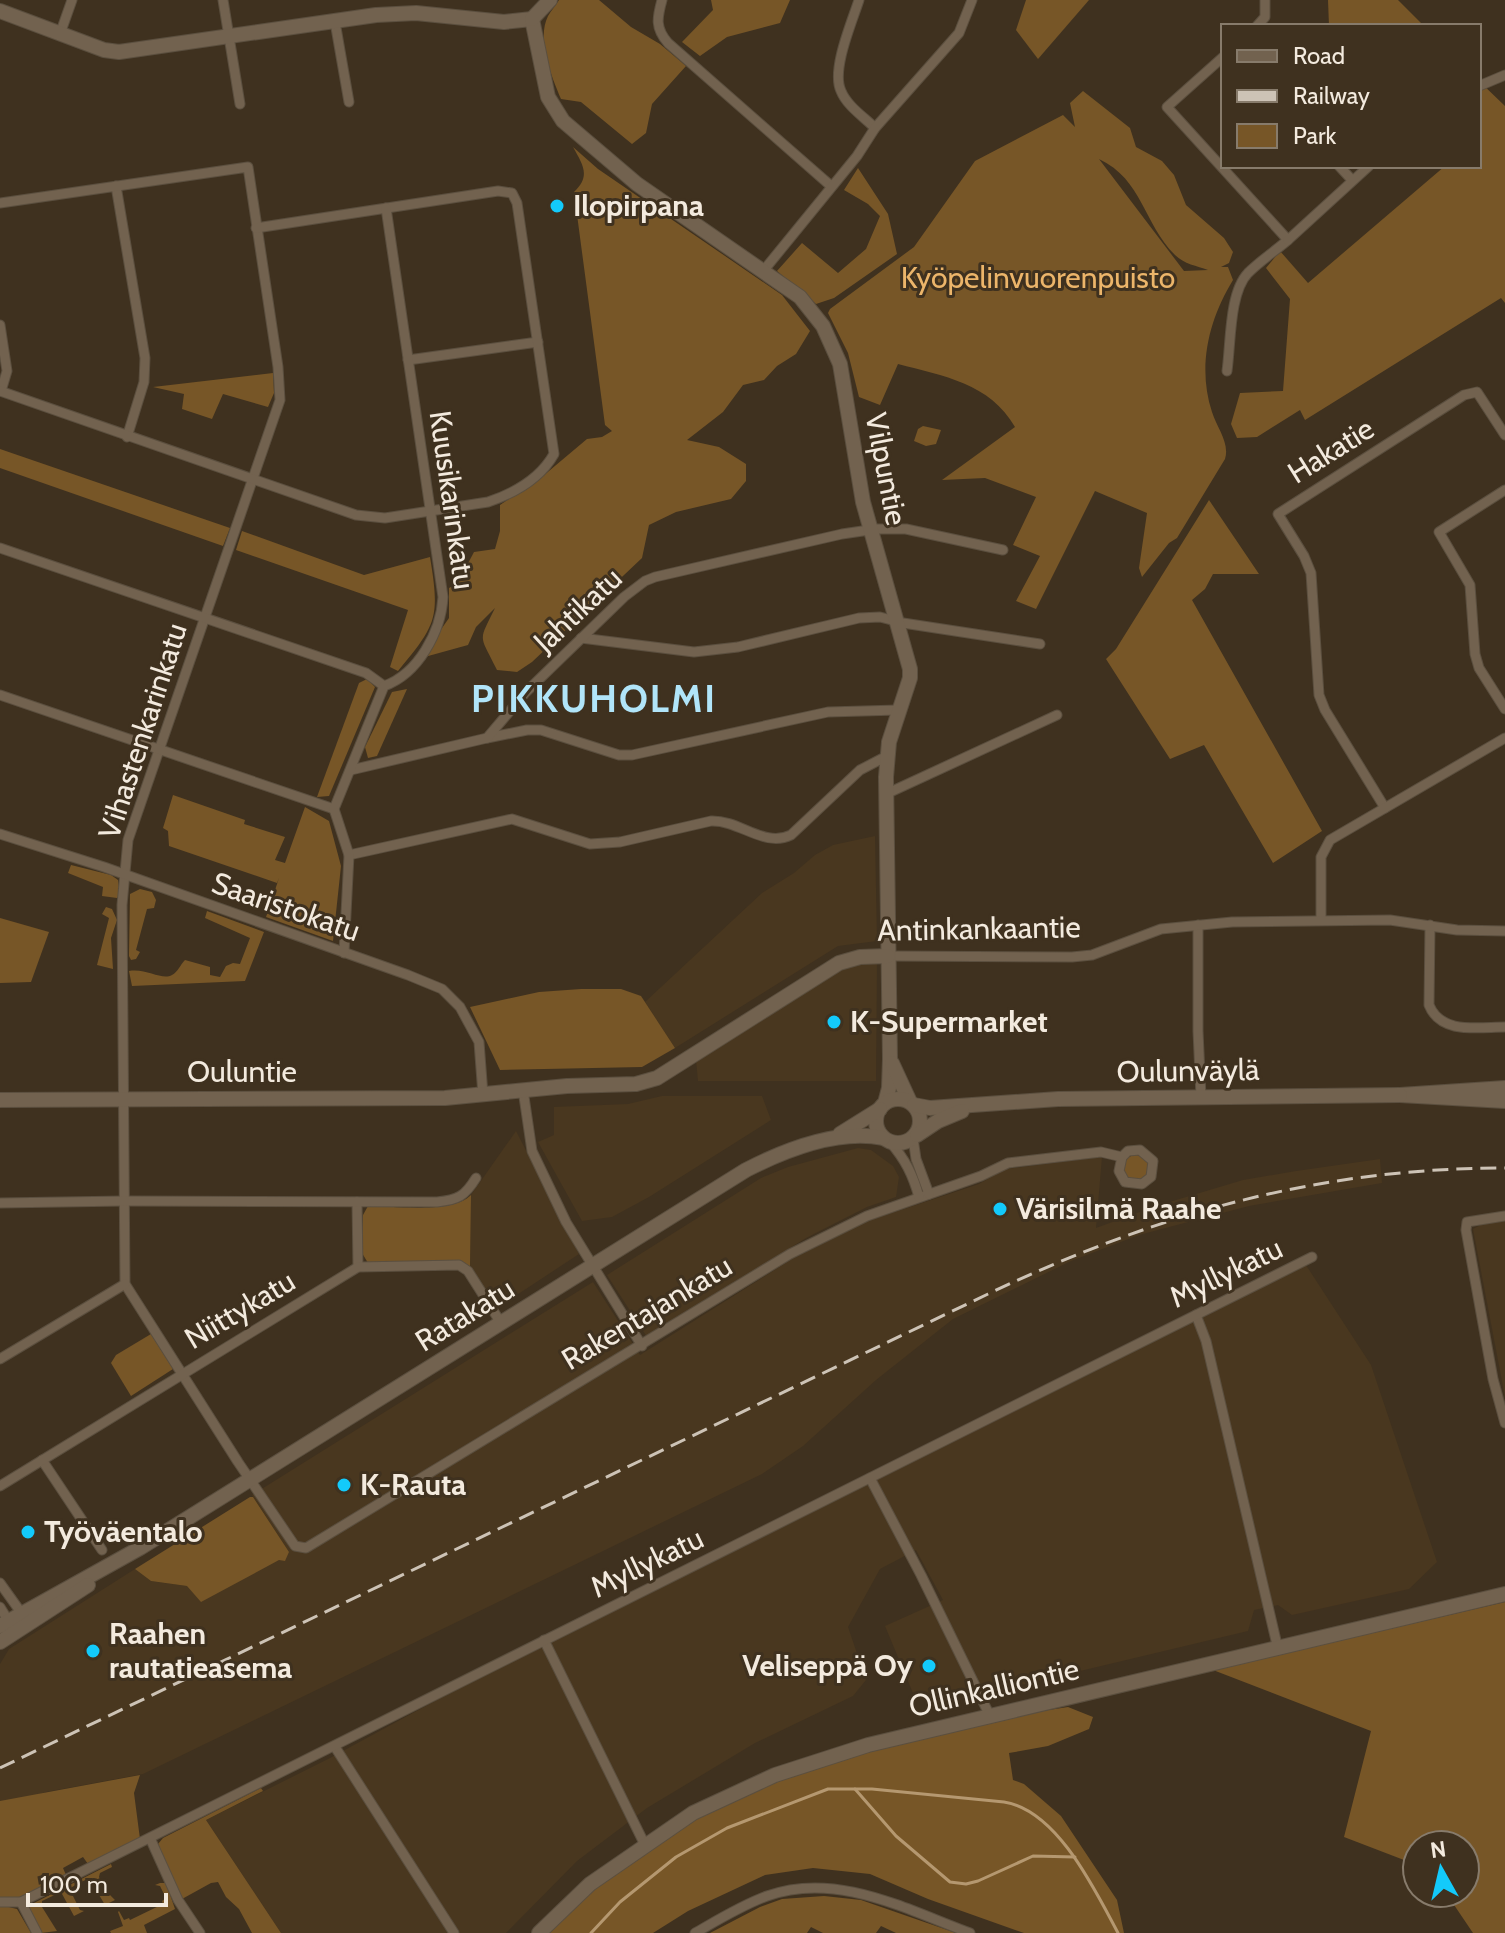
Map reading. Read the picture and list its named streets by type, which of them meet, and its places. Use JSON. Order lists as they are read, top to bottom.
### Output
{
  "streets": {
    "street": [
      "Hakatie",
      "Vilpuntie",
      "Kuusikarinkatu",
      "Jahtikatu",
      "Vihastenkarinkatu",
      "Saaristokatu",
      "Antinkankaantie",
      "Oulunväylä",
      "Ouluntie",
      "Myllykatu",
      "Niittykatu",
      "Rakentajankatu",
      "Ratakatu",
      "Ollinkalliontie"
    ]
  },
  "crossings": [
    ["Vilpuntie", "Jahtikatu"],
    ["Vilpuntie", "Antinkankaantie"],
    ["Vilpuntie", "Oulunväylä"],
    ["Vilpuntie", "Ratakatu"],
    ["Vihastenkarinkatu", "Saaristokatu"],
    ["Vihastenkarinkatu", "Ouluntie"],
    ["Saaristokatu", "Antinkankaantie"],
    ["Saaristokatu", "Ouluntie"],
    ["Antinkankaantie", "Ouluntie"],
    ["Oulunväylä", "Ratakatu"],
    ["Niittykatu", "Ratakatu"],
    ["Rakentajankatu", "Ratakatu"]
  ],
  "districts": ["PIKKUHOLMI"],
  "parks": ["Kyöpelinvuorenpuisto"],
  "places": [
    "Ilopirpana",
    "K-Supermarket",
    "Värisilmä Raahe",
    "K-Rauta",
    "Työväentalo",
    "Raahen rautatieasema",
    "Veliseppä Oy"
  ],
  "legend": ["Road", "Railway", "Park"],
  "scale_bar": "100 m",
  "north": "top"
}
